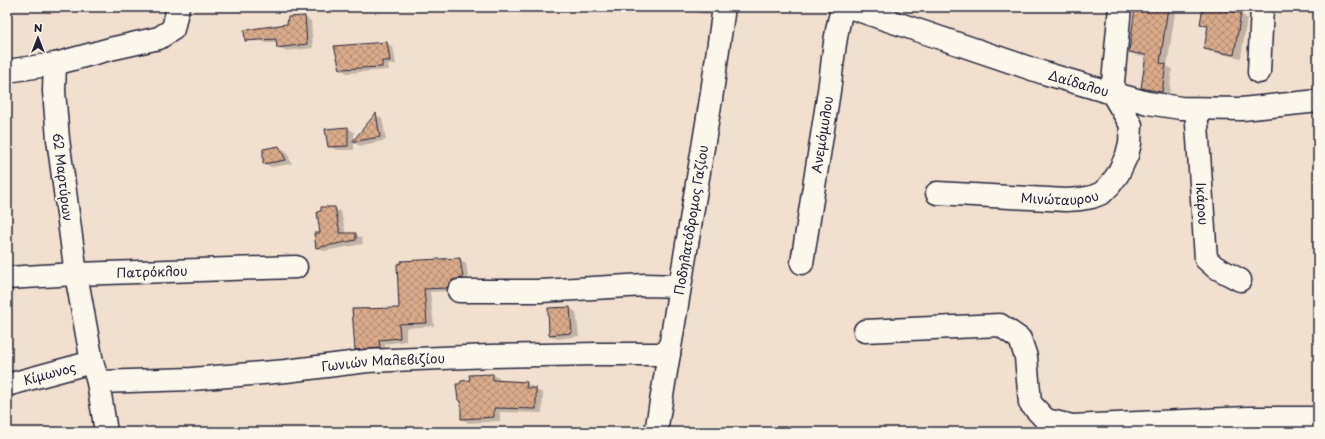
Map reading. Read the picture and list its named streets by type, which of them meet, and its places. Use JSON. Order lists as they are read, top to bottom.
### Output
{
  "streets": {
    "street": [
      "Δαίδαλου",
      "Ανεμόμυλου",
      "62 Μαρτύρων",
      "Μινώταυρου",
      "Ικάρου",
      "Ποδηλατόδρομος Γαζίου",
      "Πατρόκλου",
      "Γωνιών Μαλεβιζίου",
      "Κίμωνος"
    ]
  },
  "crossings": [
    ["Δαίδαλου", "Μινώταυρου"],
    ["Δαίδαλου", "Ικάρου"],
    ["62 Μαρτύρων", "Πατρόκλου"],
    ["62 Μαρτύρων", "Γωνιών Μαλεβιζίου"],
    ["62 Μαρτύρων", "Κίμωνος"],
    ["Ποδηλατόδρομος Γαζίου", "Γωνιών Μαλεβιζίου"],
    ["Γωνιών Μαλεβιζίου", "Κίμωνος"]
  ],
  "north": "top"
}
